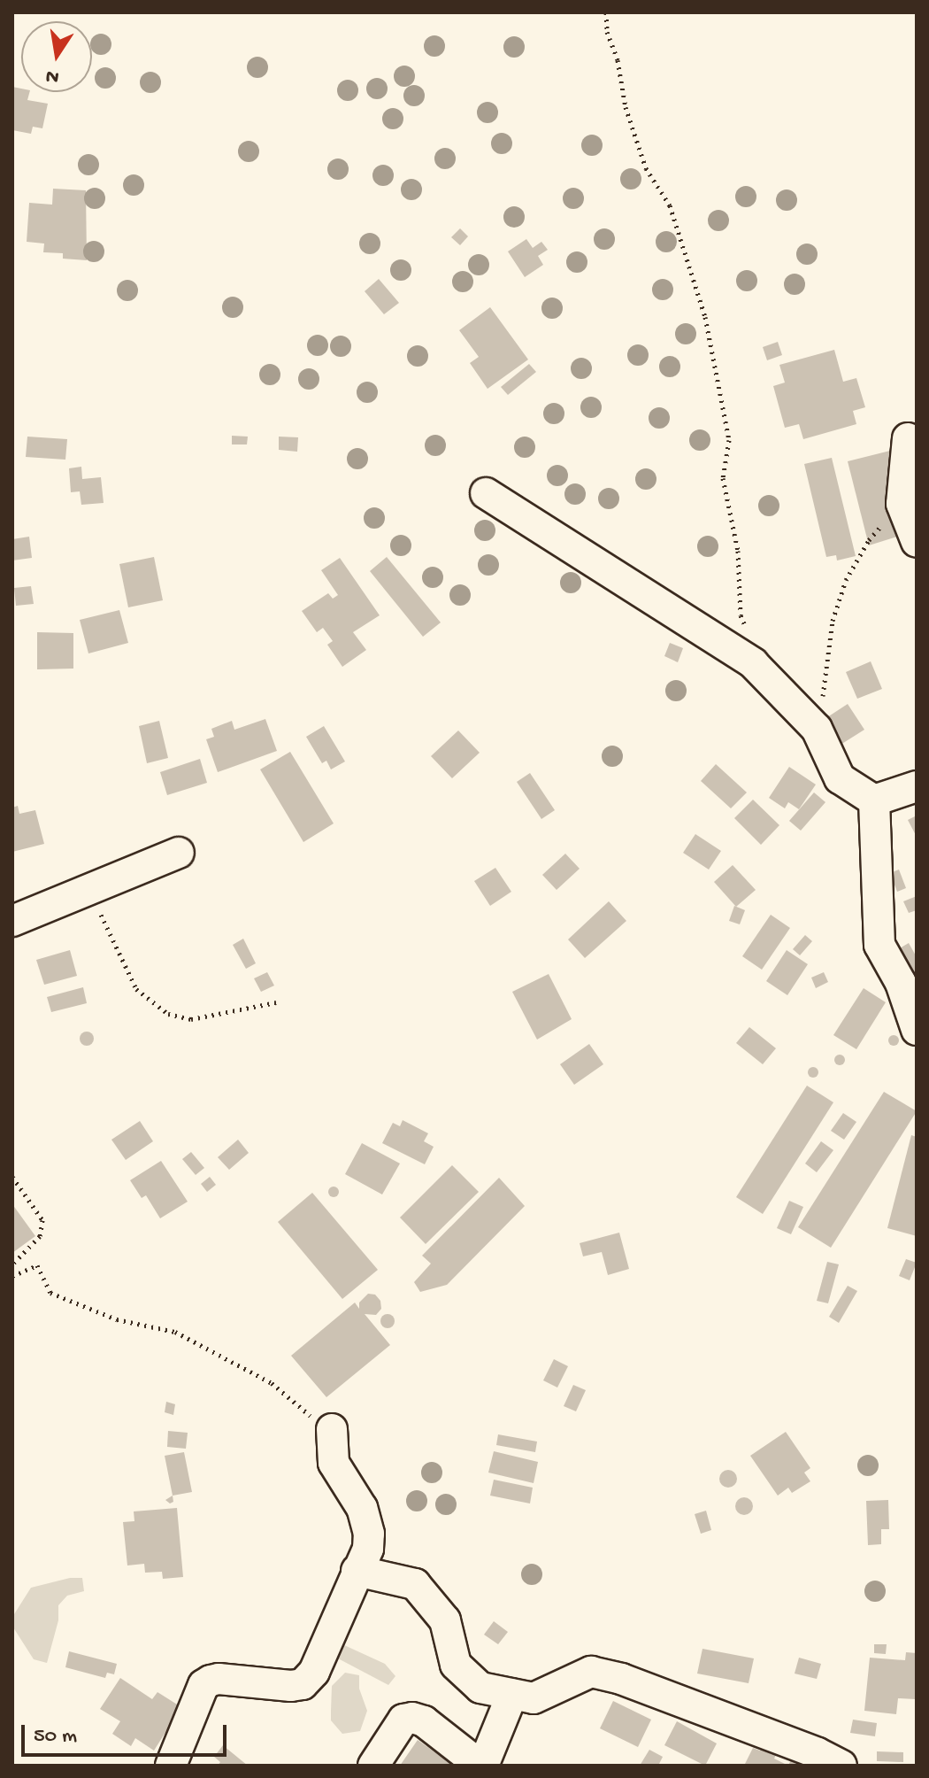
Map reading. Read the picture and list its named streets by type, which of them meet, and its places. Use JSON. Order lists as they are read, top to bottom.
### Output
{
  "scale_bar": "50 m",
  "north": "bottom"
}
